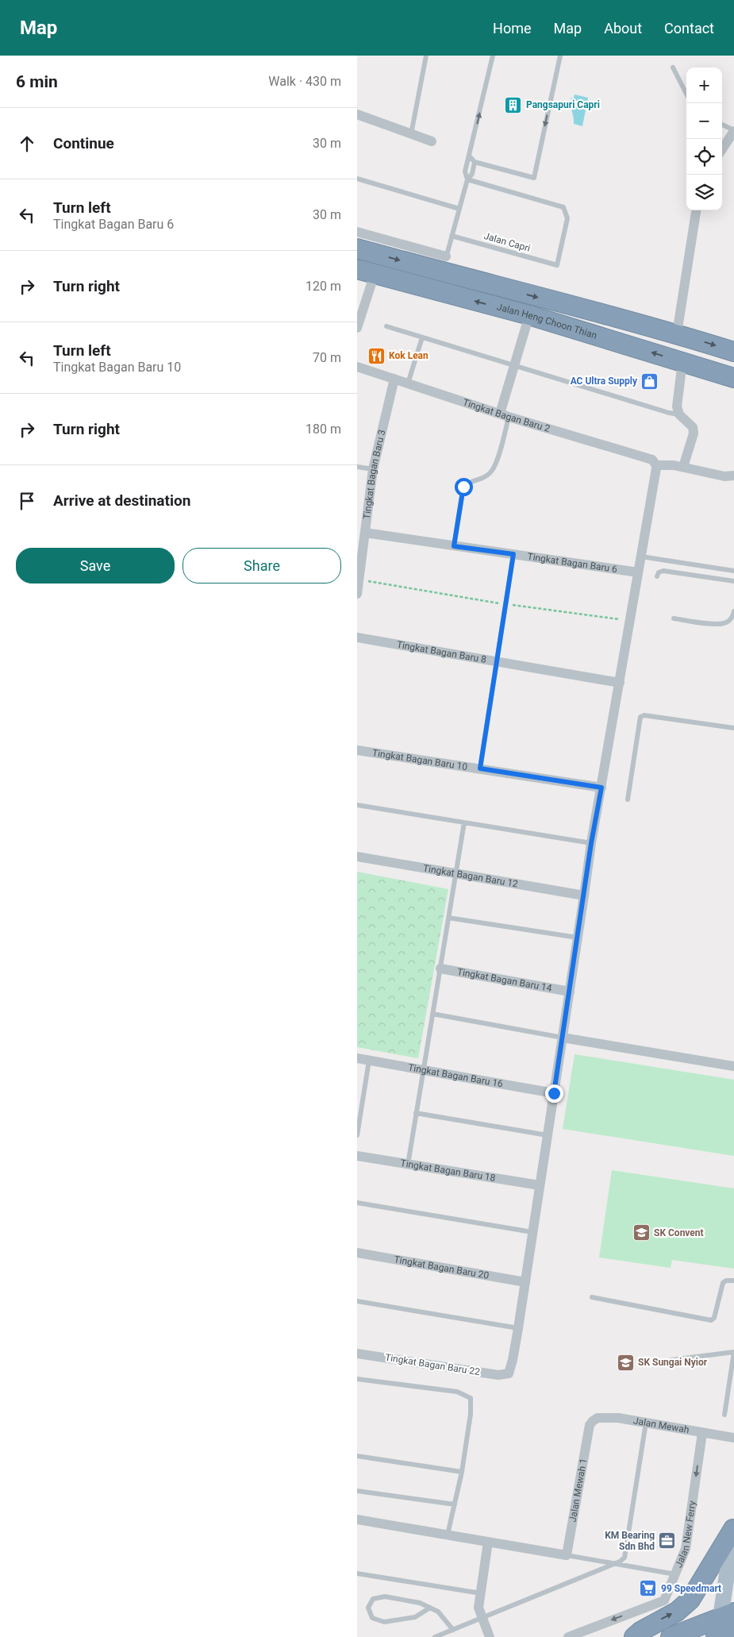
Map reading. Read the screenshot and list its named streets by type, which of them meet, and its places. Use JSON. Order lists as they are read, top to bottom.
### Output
{
  "streets": {
    "highway": ["Jalan Heng Choon Thian"],
    "street": [
      "Tingkat Bagan Baru 2",
      "Tingkat Bagan Baru 3",
      "Tingkat Bagan Baru 6",
      "Tingkat Bagan Baru 8",
      "Tingkat Bagan Baru 10",
      "Tingkat Bagan Baru 12",
      "Tingkat Bagan Baru 14",
      "Tingkat Bagan Baru 16",
      "Tingkat Bagan Baru 18",
      "Tingkat Bagan Baru 20",
      "Tingkat Bagan Baru 22",
      "Jalan Mewah",
      "Jalan Mewah 1",
      "Jalan New Ferry"
    ],
    "lane": ["Jalan Capri"]
  },
  "crossings": [
    ["Tingkat Bagan Baru 2", "Tingkat Bagan Baru 3"],
    ["Tingkat Bagan Baru 3", "Tingkat Bagan Baru 6"],
    ["Jalan Mewah", "Jalan Mewah 1"],
    ["Jalan Mewah", "Jalan New Ferry"]
  ],
  "one_way": ["Jalan New Ferry"],
  "places": {
    "building": ["Pangsapuri Capri"],
    "restaurant": ["Kok Lean"],
    "shop": ["AC Ultra Supply"],
    "school or university": ["SK Convent", "SK Sungai Nyior"],
    "office": ["KM Bearing Sdn Bhd"],
    "supermarket": ["99 Speedmart"]
  },
  "page": {
    "header": "Map",
    "nav": [
      "Home",
      "Map",
      "About",
      "Contact"
    ],
    "heading": ["6 min", "Walk · 430 m"],
    "map_buttons": ["+", "−"],
    "list": [
      ["Continue", "30 m"],
      ["Turn left", "Tingkat Bagan Baru 6", "30 m"],
      ["Turn right", "120 m"],
      ["Turn left", "Tingkat Bagan Baru 10", "70 m"],
      ["Turn right", "180 m"],
      "Arrive at destination"
    ],
    "buttons": ["Save", "Share"]
  }
}
